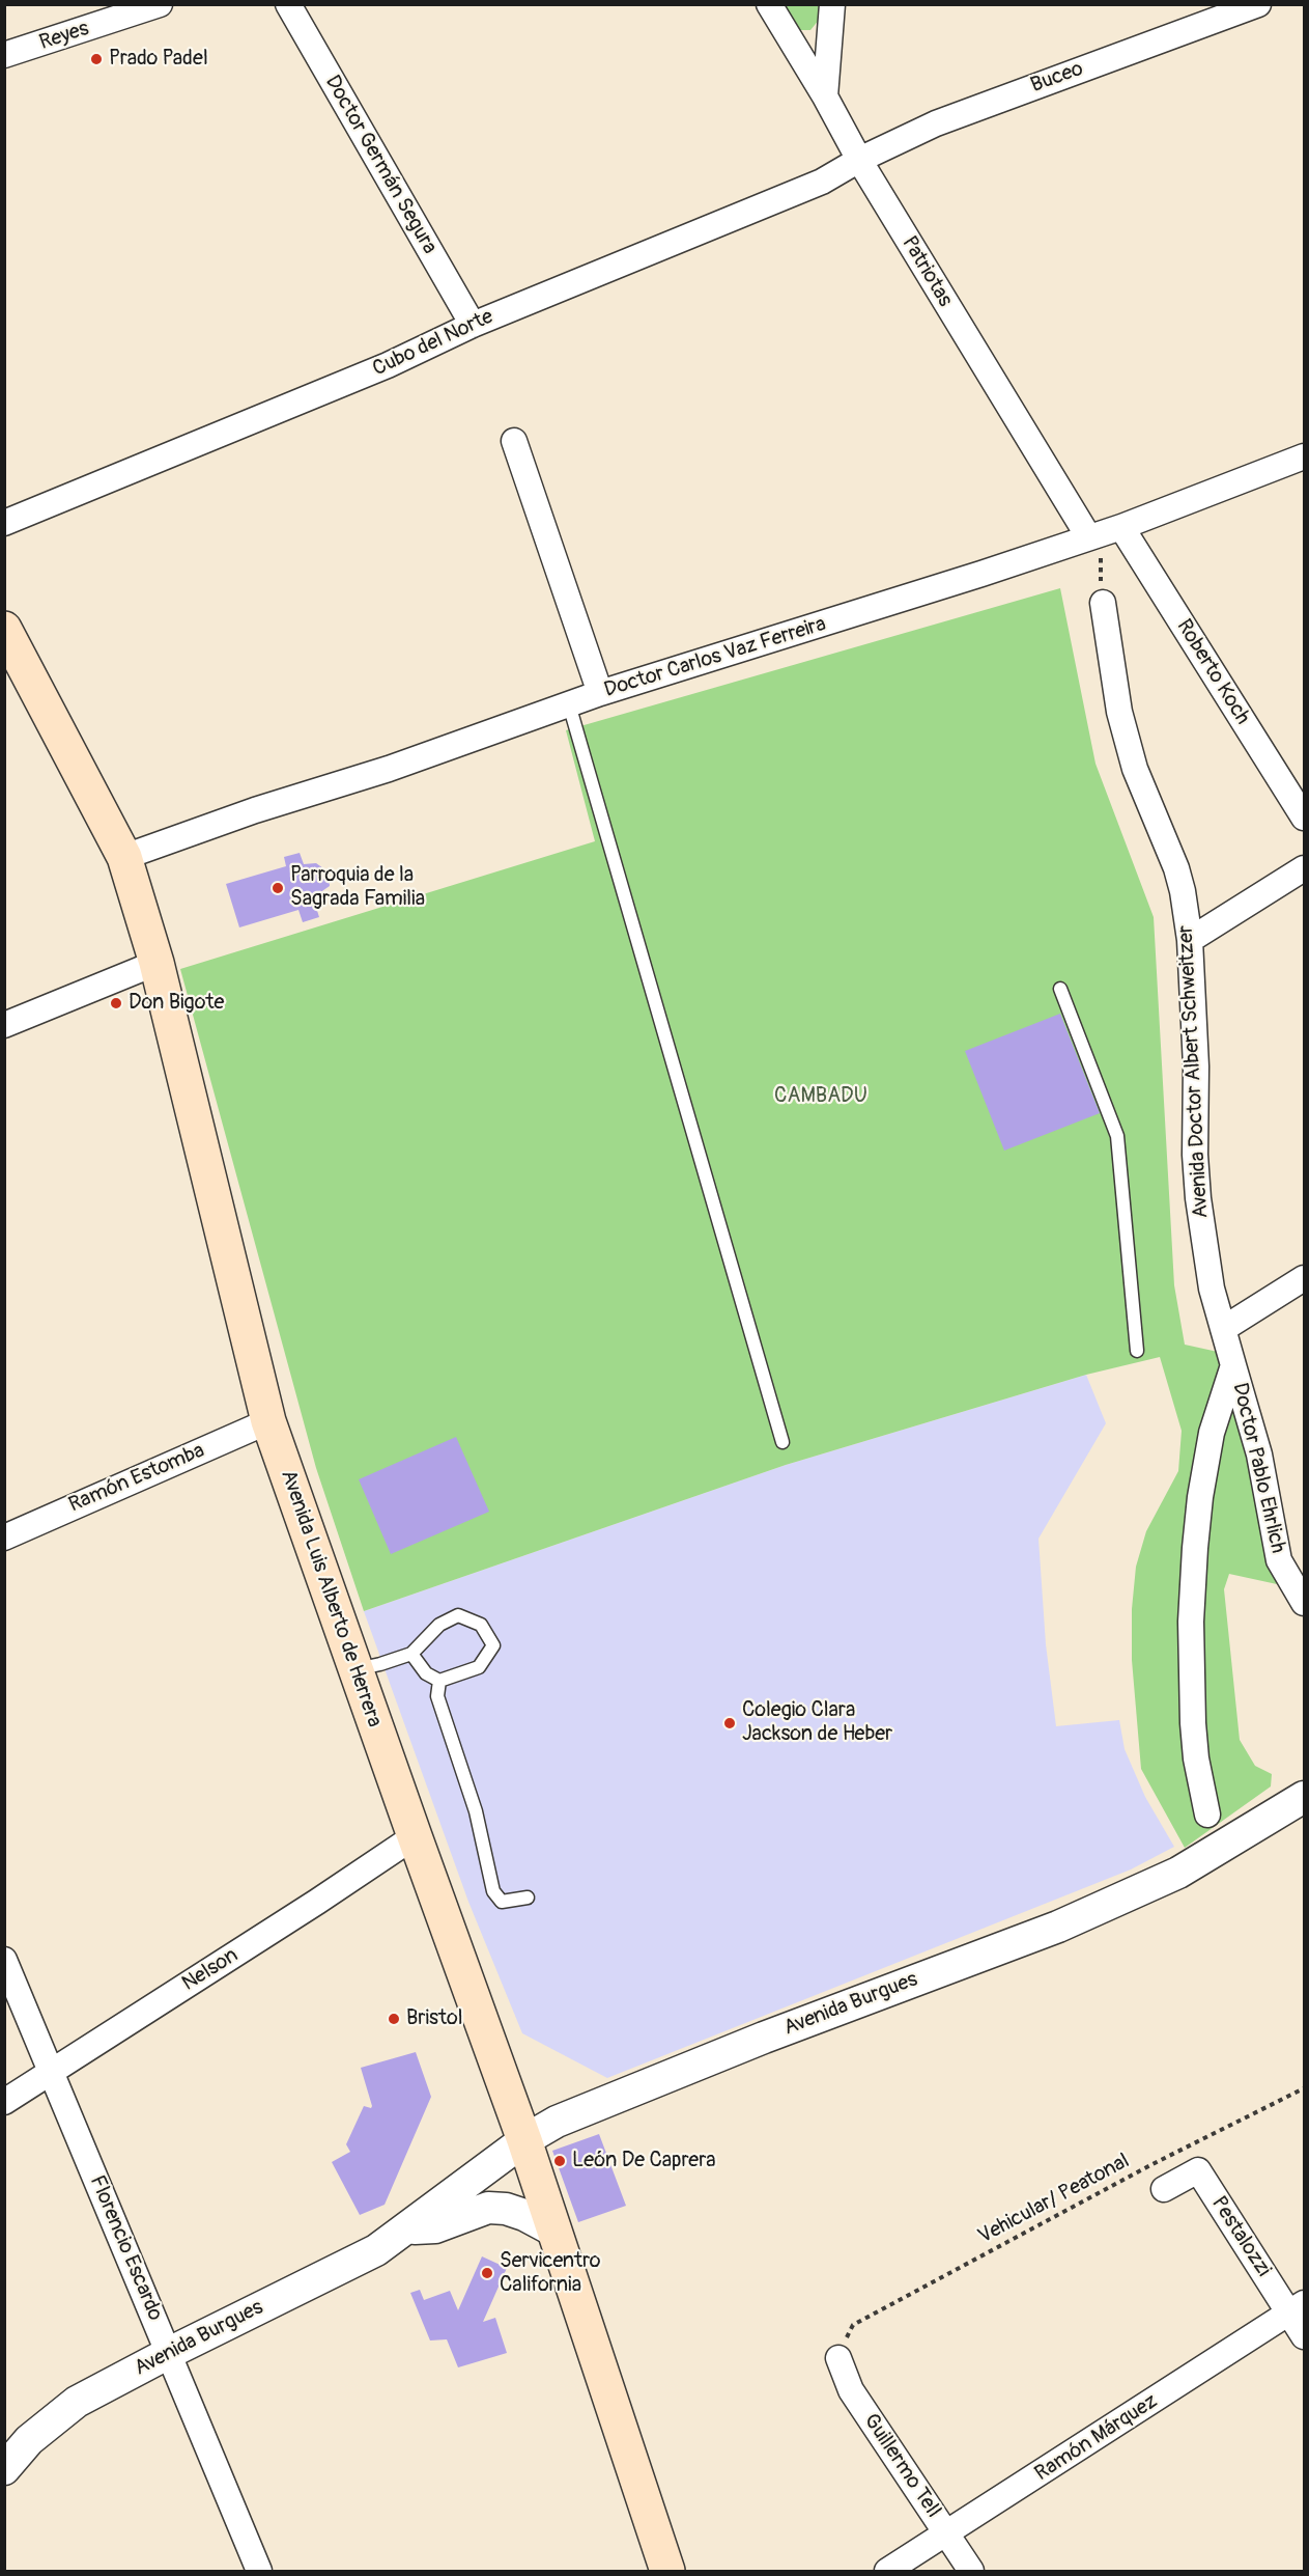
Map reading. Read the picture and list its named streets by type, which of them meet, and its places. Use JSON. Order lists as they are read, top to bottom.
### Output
{
  "streets": {
    "main road": ["Avenida Luis Alberto de Herrera"],
    "street": [
      "Reyes",
      "Buceo",
      "Doctor Germán Segura",
      "Patriotas",
      "Cubo del Norte",
      "Doctor Carlos Vaz Ferreira",
      "Roberto Koch",
      "Avenida Doctor Albert Schweitzer",
      "Doctor Pablo Ehrlich",
      "Ramón Estomba",
      "Nelson",
      "Avenida Burgues",
      "Pestalozzi",
      "Florencio Escardo",
      "Ramón Márquez",
      "Guillermo Tell"
    ],
    "path": ["Vehicular/ Peatonal"]
  },
  "crossings": [
    ["Buceo", "Patriotas"],
    ["Buceo", "Cubo del Norte"],
    ["Doctor Germán Segura", "Cubo del Norte"],
    ["Patriotas", "Cubo del Norte"],
    ["Patriotas", "Doctor Carlos Vaz Ferreira"],
    ["Doctor Carlos Vaz Ferreira", "Roberto Koch"],
    ["Doctor Carlos Vaz Ferreira", "Avenida Luis Alberto de Herrera"],
    ["Avenida Doctor Albert Schweitzer", "Doctor Pablo Ehrlich"],
    ["Ramón Estomba", "Avenida Luis Alberto de Herrera"],
    ["Avenida Luis Alberto de Herrera", "Nelson"],
    ["Avenida Luis Alberto de Herrera", "Avenida Burgues"],
    ["Nelson", "Florencio Escardo"],
    ["Avenida Burgues", "Florencio Escardo"],
    ["Vehicular/ Peatonal", "Guillermo Tell"],
    ["Pestalozzi", "Ramón Márquez"],
    ["Ramón Márquez", "Guillermo Tell"]
  ],
  "parks": ["CAMBADU"],
  "places": [
    "Prado Padel",
    "Parroquia de la Sagrada Familia",
    "Don Bigote",
    "Colegio Clara Jackson de Heber",
    "Bristol",
    "León De Caprera",
    "Servicentro California"
  ]
}
